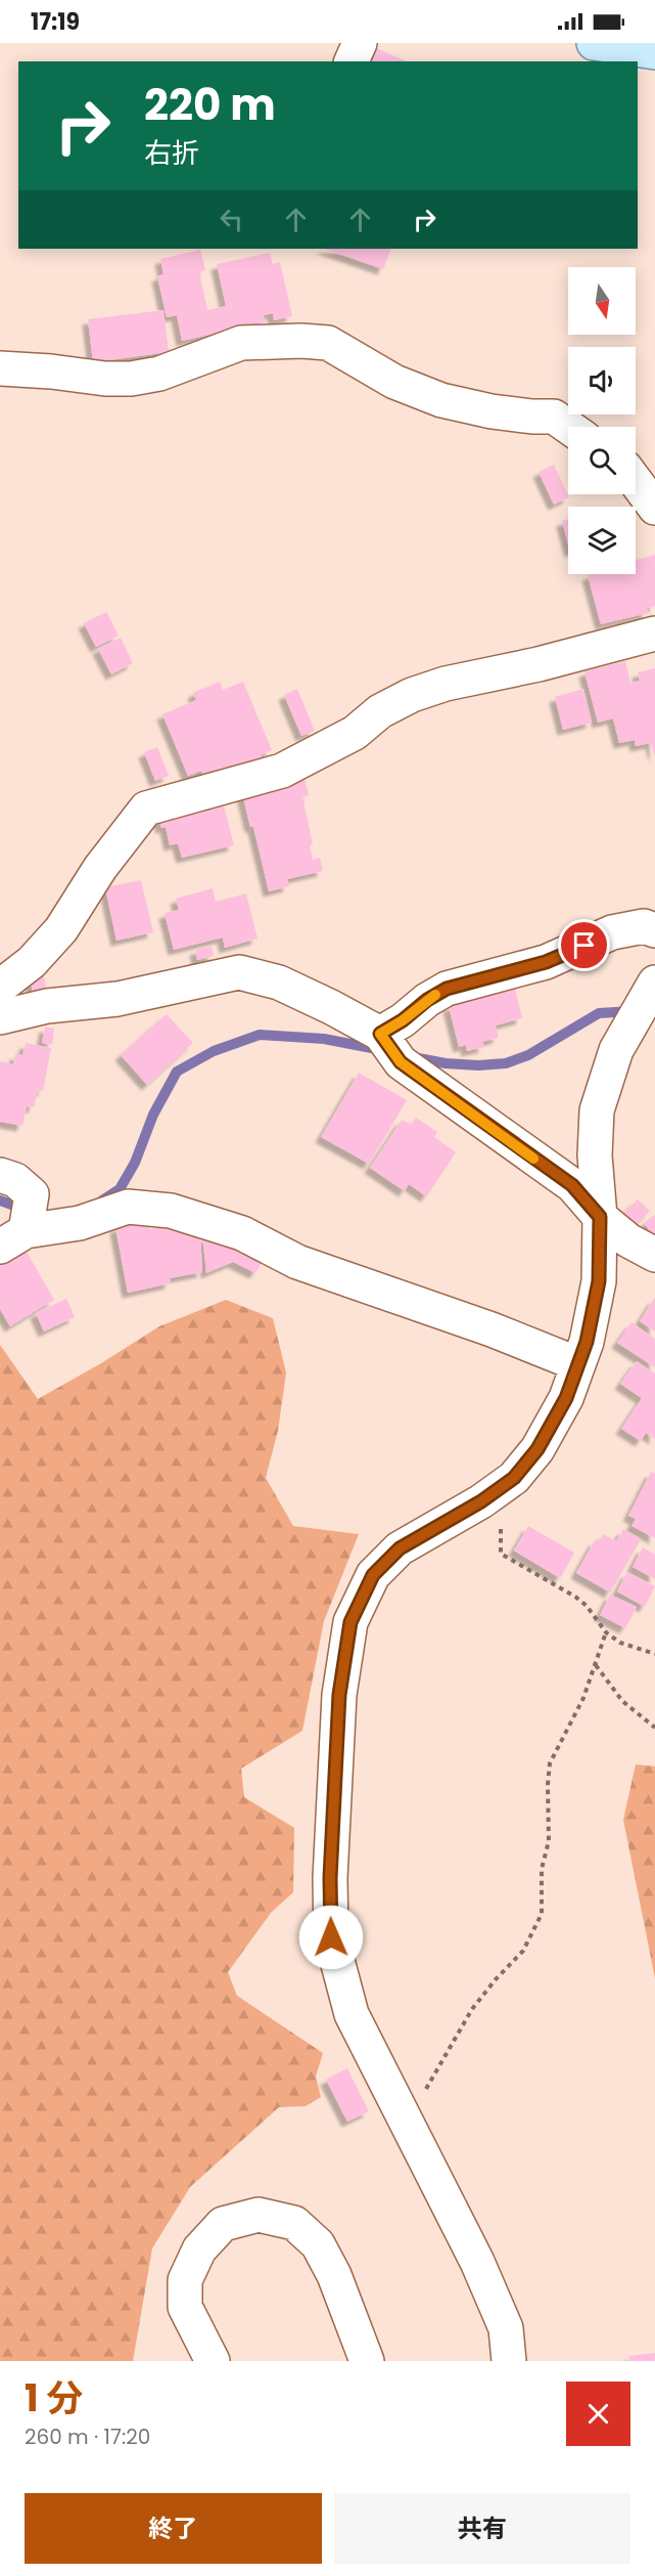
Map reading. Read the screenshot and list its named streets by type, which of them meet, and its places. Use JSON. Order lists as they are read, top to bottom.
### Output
{
  "north": "bottom",
  "page": {
    "status": "17:19",
    "turn": ["220 m", "右折"],
    "heading": ["1 分", "260 m · 17:20"],
    "buttons": ["終了", "共有"]
  }
}
